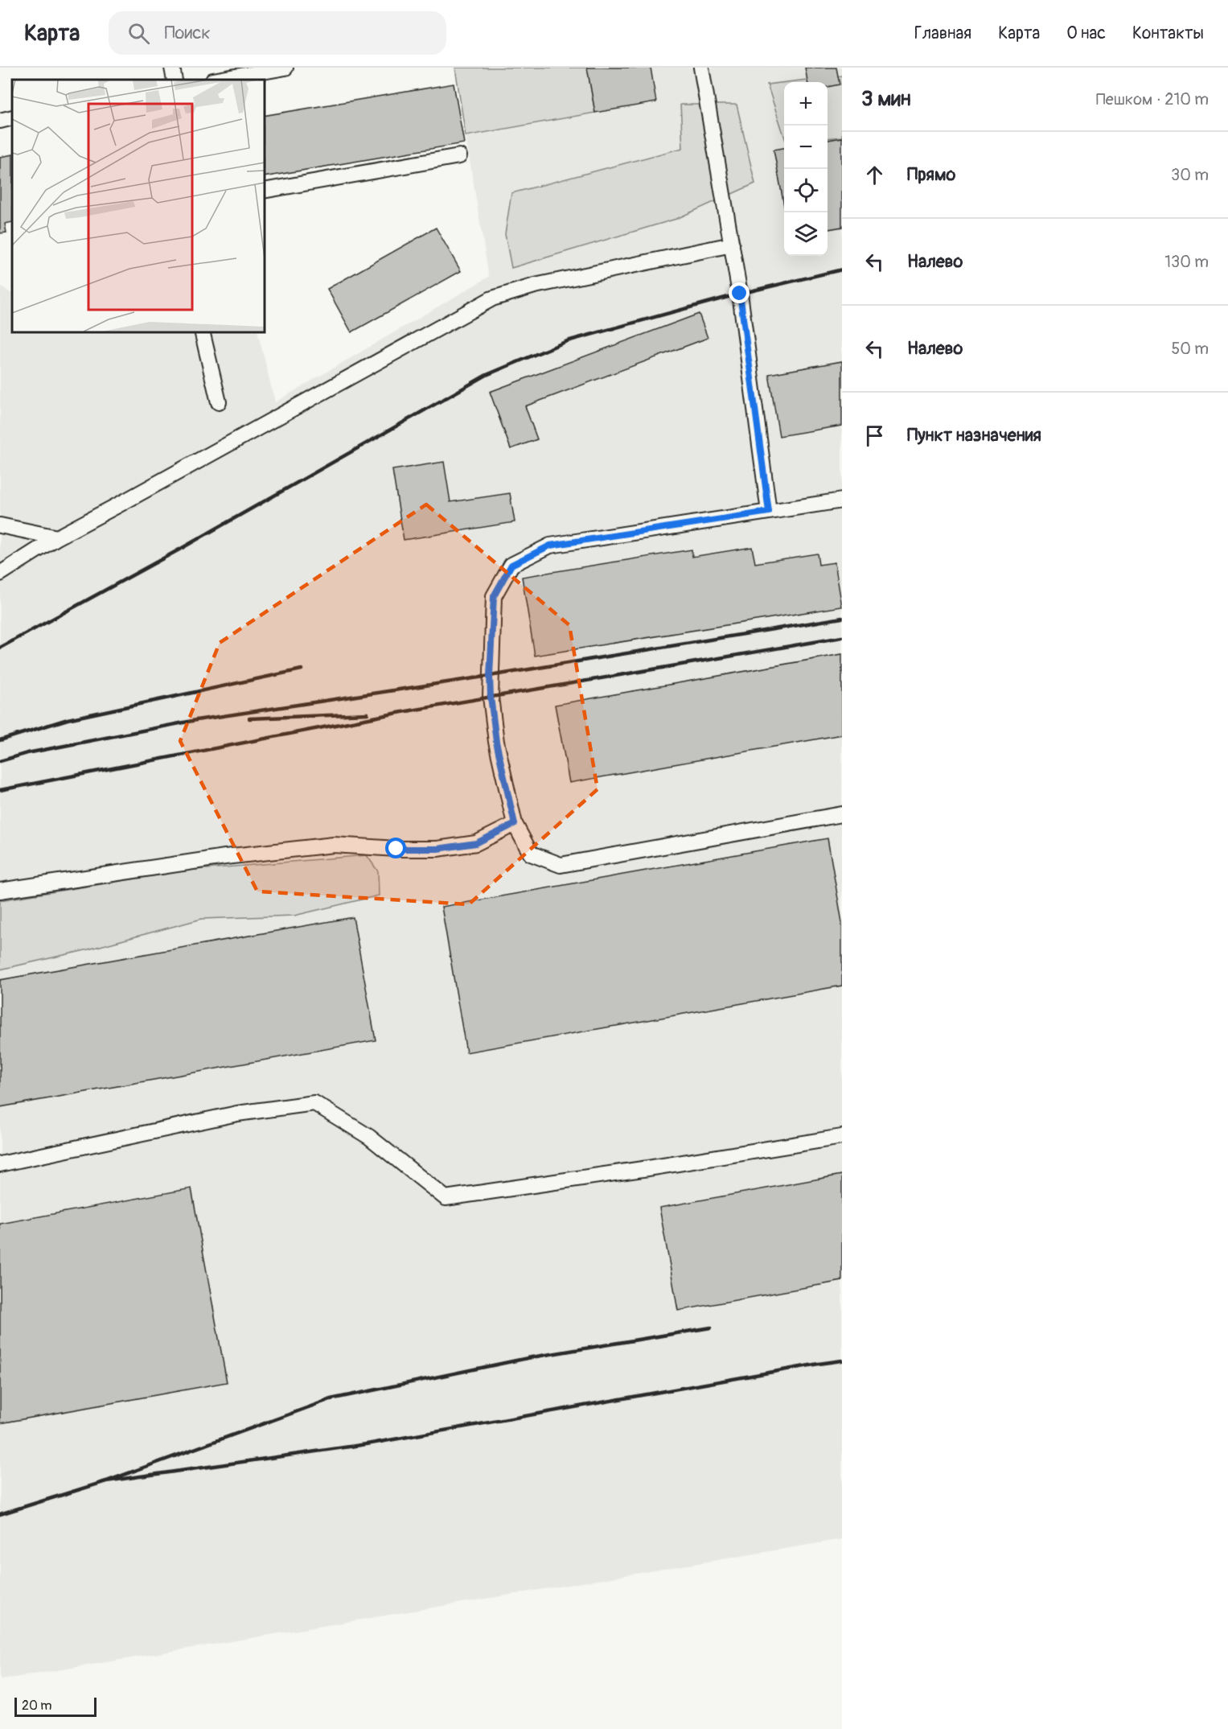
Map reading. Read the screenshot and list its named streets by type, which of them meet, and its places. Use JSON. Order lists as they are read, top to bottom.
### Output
{
  "scale_bar": "20 m",
  "page": {
    "header": "Карта",
    "search": "Поиск",
    "nav": [
      "Главная",
      "Карта",
      "О нас",
      "Контакты"
    ],
    "heading": ["3 мин", "Пешком · 210 m"],
    "map_buttons": ["+", "−"],
    "list": [
      ["Прямо", "30 m"],
      ["Налево", "130 m"],
      ["Налево", "50 m"],
      "Пункт назначения"
    ],
    "scale": "20 m"
  }
}
